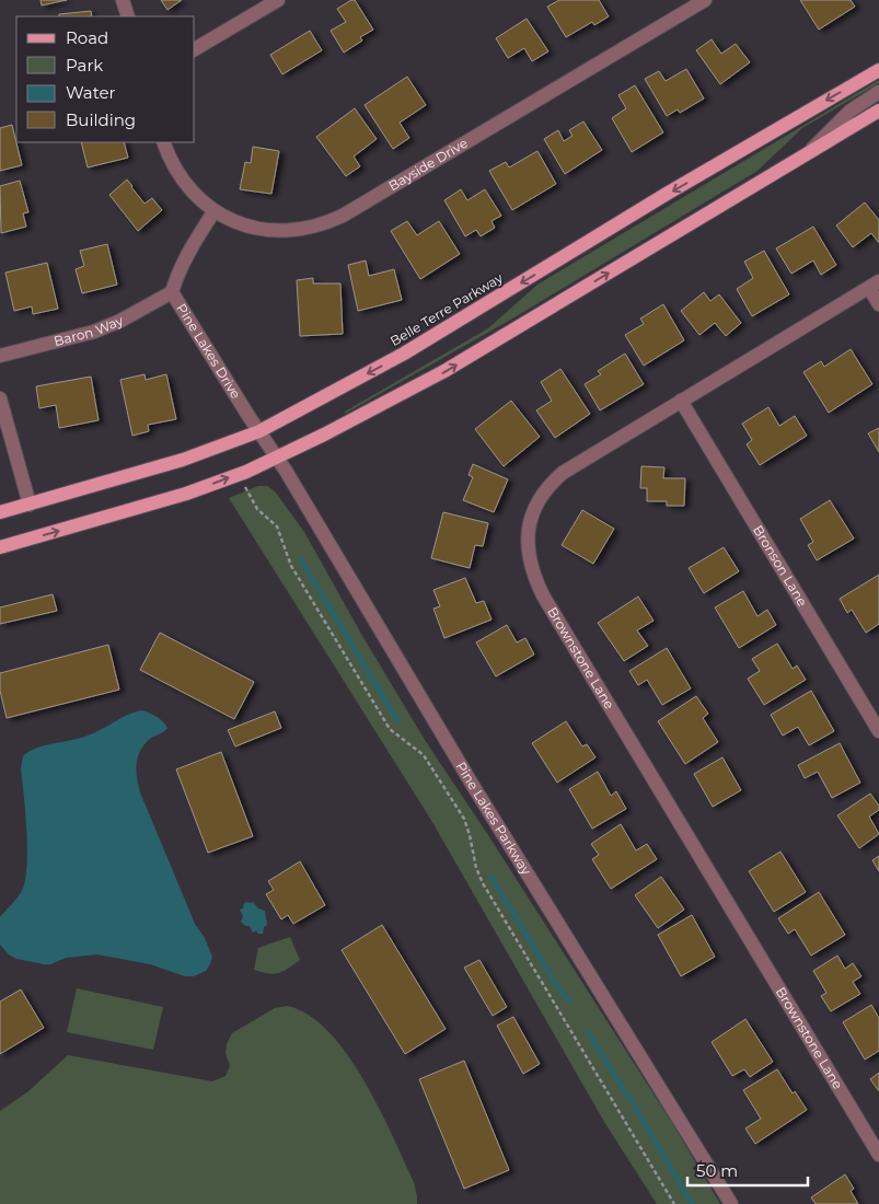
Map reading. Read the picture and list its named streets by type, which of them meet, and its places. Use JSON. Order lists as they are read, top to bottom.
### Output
{
  "streets": {
    "main road": ["Belle Terre Parkway"],
    "street": [
      "Bayside Drive",
      "Baron Way",
      "Pine Lakes Drive",
      "Bronson Lane",
      "Brownstone Lane",
      "Pine Lakes Parkway"
    ]
  },
  "crossings": [
    ["Bayside Drive", "Pine Lakes Drive"],
    ["Belle Terre Parkway", "Pine Lakes Drive"],
    ["Belle Terre Parkway", "Pine Lakes Parkway"],
    ["Baron Way", "Pine Lakes Drive"],
    ["Pine Lakes Drive", "Pine Lakes Parkway"],
    ["Bronson Lane", "Brownstone Lane"]
  ],
  "legend": [
    "Road",
    "Park",
    "Water",
    "Building"
  ],
  "scale_bar": "50 m"
}
